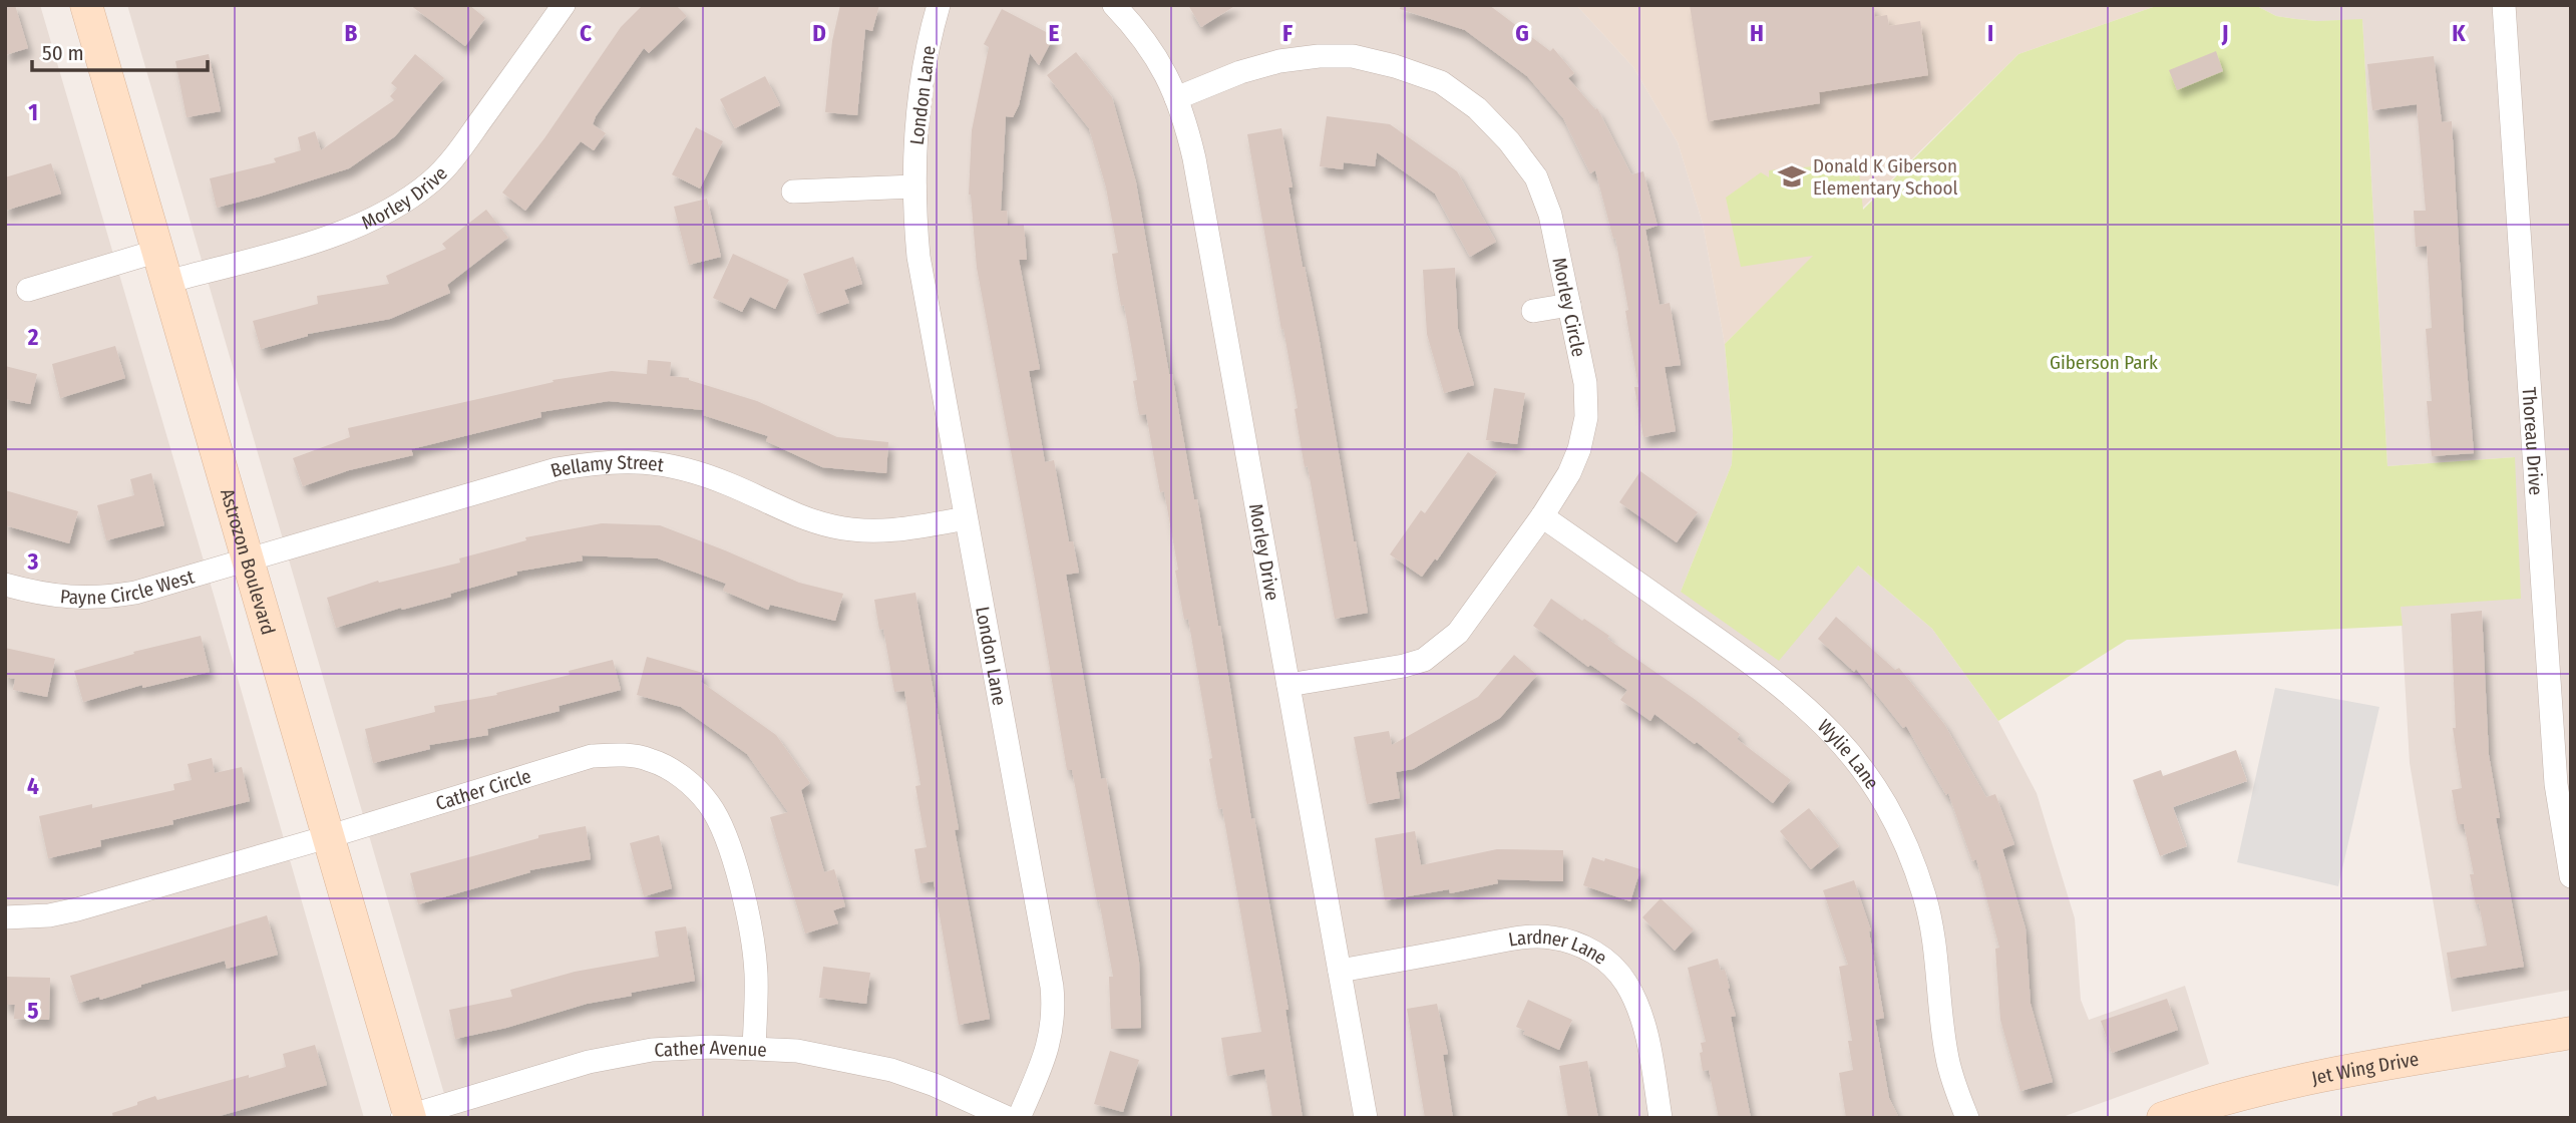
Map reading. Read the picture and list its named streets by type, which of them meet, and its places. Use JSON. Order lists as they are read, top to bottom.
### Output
{
  "streets": {
    "main road": ["Astrozon Boulevard", "Jet Wing Drive"],
    "street": [
      "London Lane",
      "Morley Drive",
      "Morley Circle",
      "Thoreau Drive",
      "Bellamy Street",
      "Payne Circle West",
      "Wylie Lane",
      "Cather Circle",
      "Lardner Lane",
      "Cather Avenue"
    ]
  },
  "crossings": [
    ["London Lane", "Bellamy Street"],
    ["Morley Drive", "Morley Circle"],
    ["Morley Drive", "Astrozon Boulevard"],
    ["Morley Drive", "Lardner Lane"],
    ["Morley Circle", "Wylie Lane"],
    ["Bellamy Street", "Astrozon Boulevard"],
    ["Bellamy Street", "Payne Circle West"],
    ["Astrozon Boulevard", "Payne Circle West"],
    ["Astrozon Boulevard", "Cather Circle"],
    ["Astrozon Boulevard", "Cather Avenue"],
    ["Cather Circle", "Cather Avenue"]
  ],
  "parks": ["Giberson Park"],
  "places": {
    "school or university": ["Donald K Giberson Elementary School"]
  },
  "scale_bar": "50 m",
  "grid": {
    "columns": [
      "B",
      "C",
      "D",
      "E",
      "F",
      "G",
      "H",
      "I",
      "J",
      "K"
    ],
    "rows": [
      "1",
      "2",
      "3",
      "4",
      "5"
    ]
  }
}
